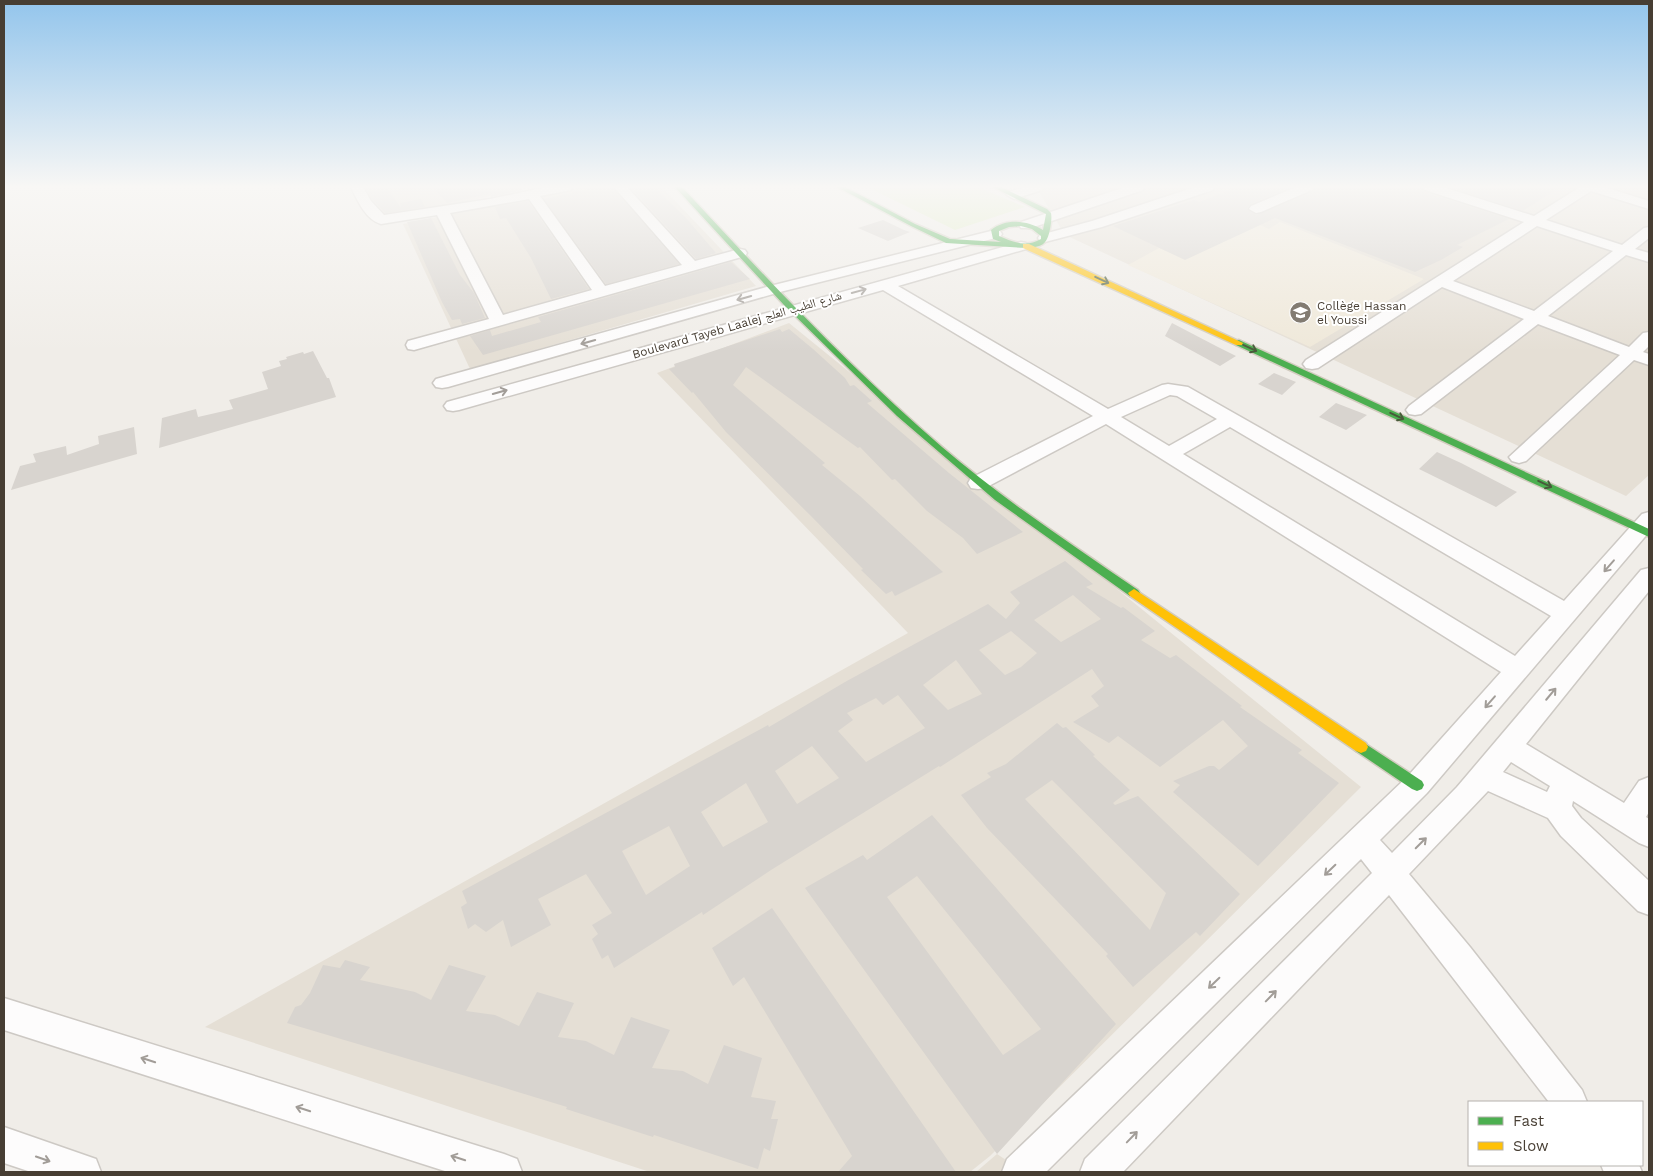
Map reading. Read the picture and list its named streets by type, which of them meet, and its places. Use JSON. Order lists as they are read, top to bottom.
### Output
{
  "streets": {
    "street": ["Boulevard Tayeb Laalej شارع الطيب العلج"]
  },
  "places": {
    "school or university": ["Collège Hassan el Youssi"]
  },
  "legend": ["Fast", "Slow"]
}
